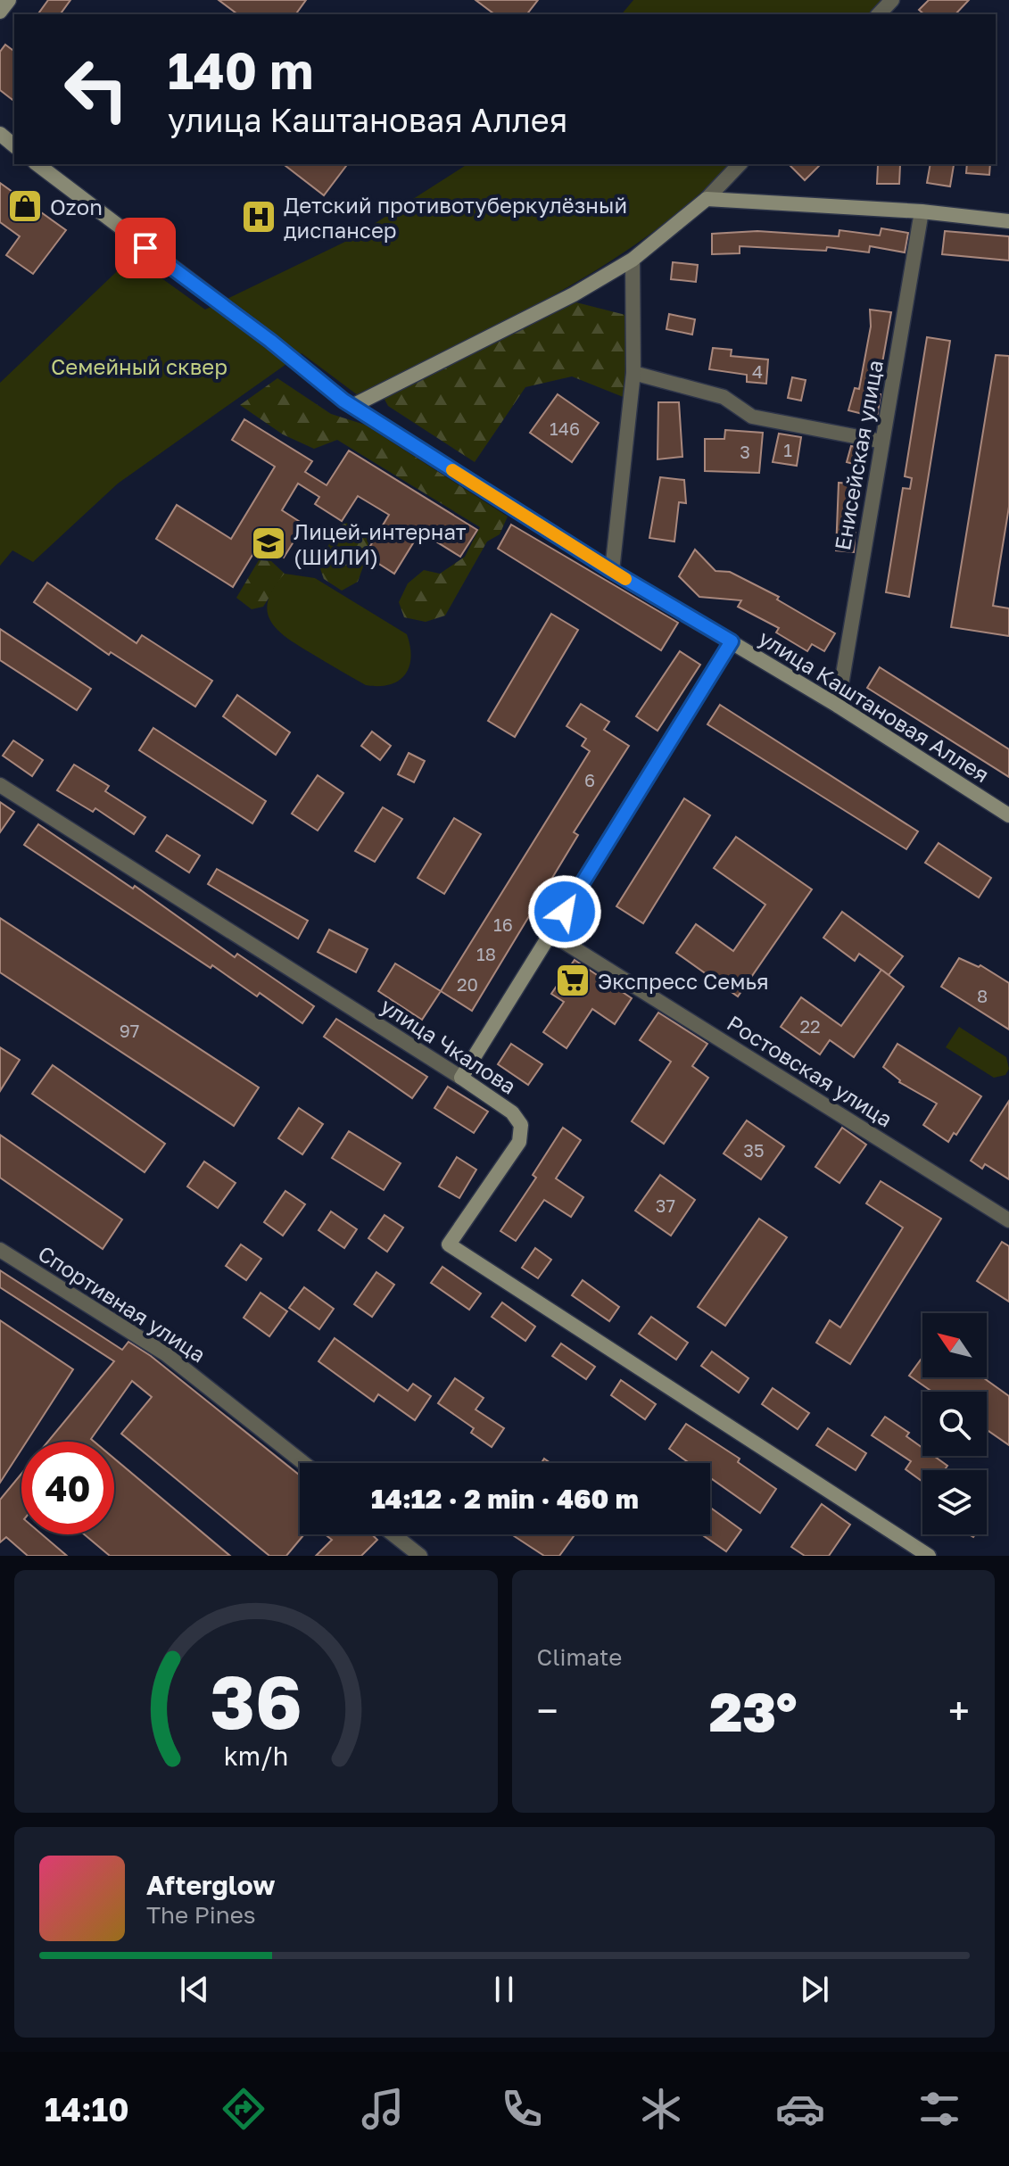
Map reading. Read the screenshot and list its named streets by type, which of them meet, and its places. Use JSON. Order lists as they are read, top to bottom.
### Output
{
  "streets": {
    "street": [
      "Енисейская улица",
      "улица Каштановая Аллея",
      "улица Чкалова",
      "Ростовская улица",
      "Спортивная улица"
    ]
  },
  "crossings": [
    ["Енисейская улица", "улица Каштановая Аллея"]
  ],
  "parks": ["Семейный сквер"],
  "places": {
    "shop": ["Ozon"],
    "hospital": ["Детский противотуберкулёзный диспансер"],
    "school or university": ["Лицей-интернат (ШИЛИ)"],
    "supermarket": ["Экспресс Семья"]
  },
  "house_numbers": [
    "4",
    "146",
    "1",
    "3",
    "6",
    "16",
    "18",
    "20",
    "8",
    "22",
    "97",
    "35",
    "37"
  ],
  "north": "top left",
  "page": {
    "turn": ["140 m", "улица Каштановая Аллея"],
    "limit": "40",
    "trip": "14:12 · 2 min · 460 m",
    "tile": "Climate",
    "heat": ["−", "23°", "+"],
    "song": ["Afterglow", "The Pines"],
    "tabs": "14:10",
    "gauge": ["36", "km/h"]
  }
}
